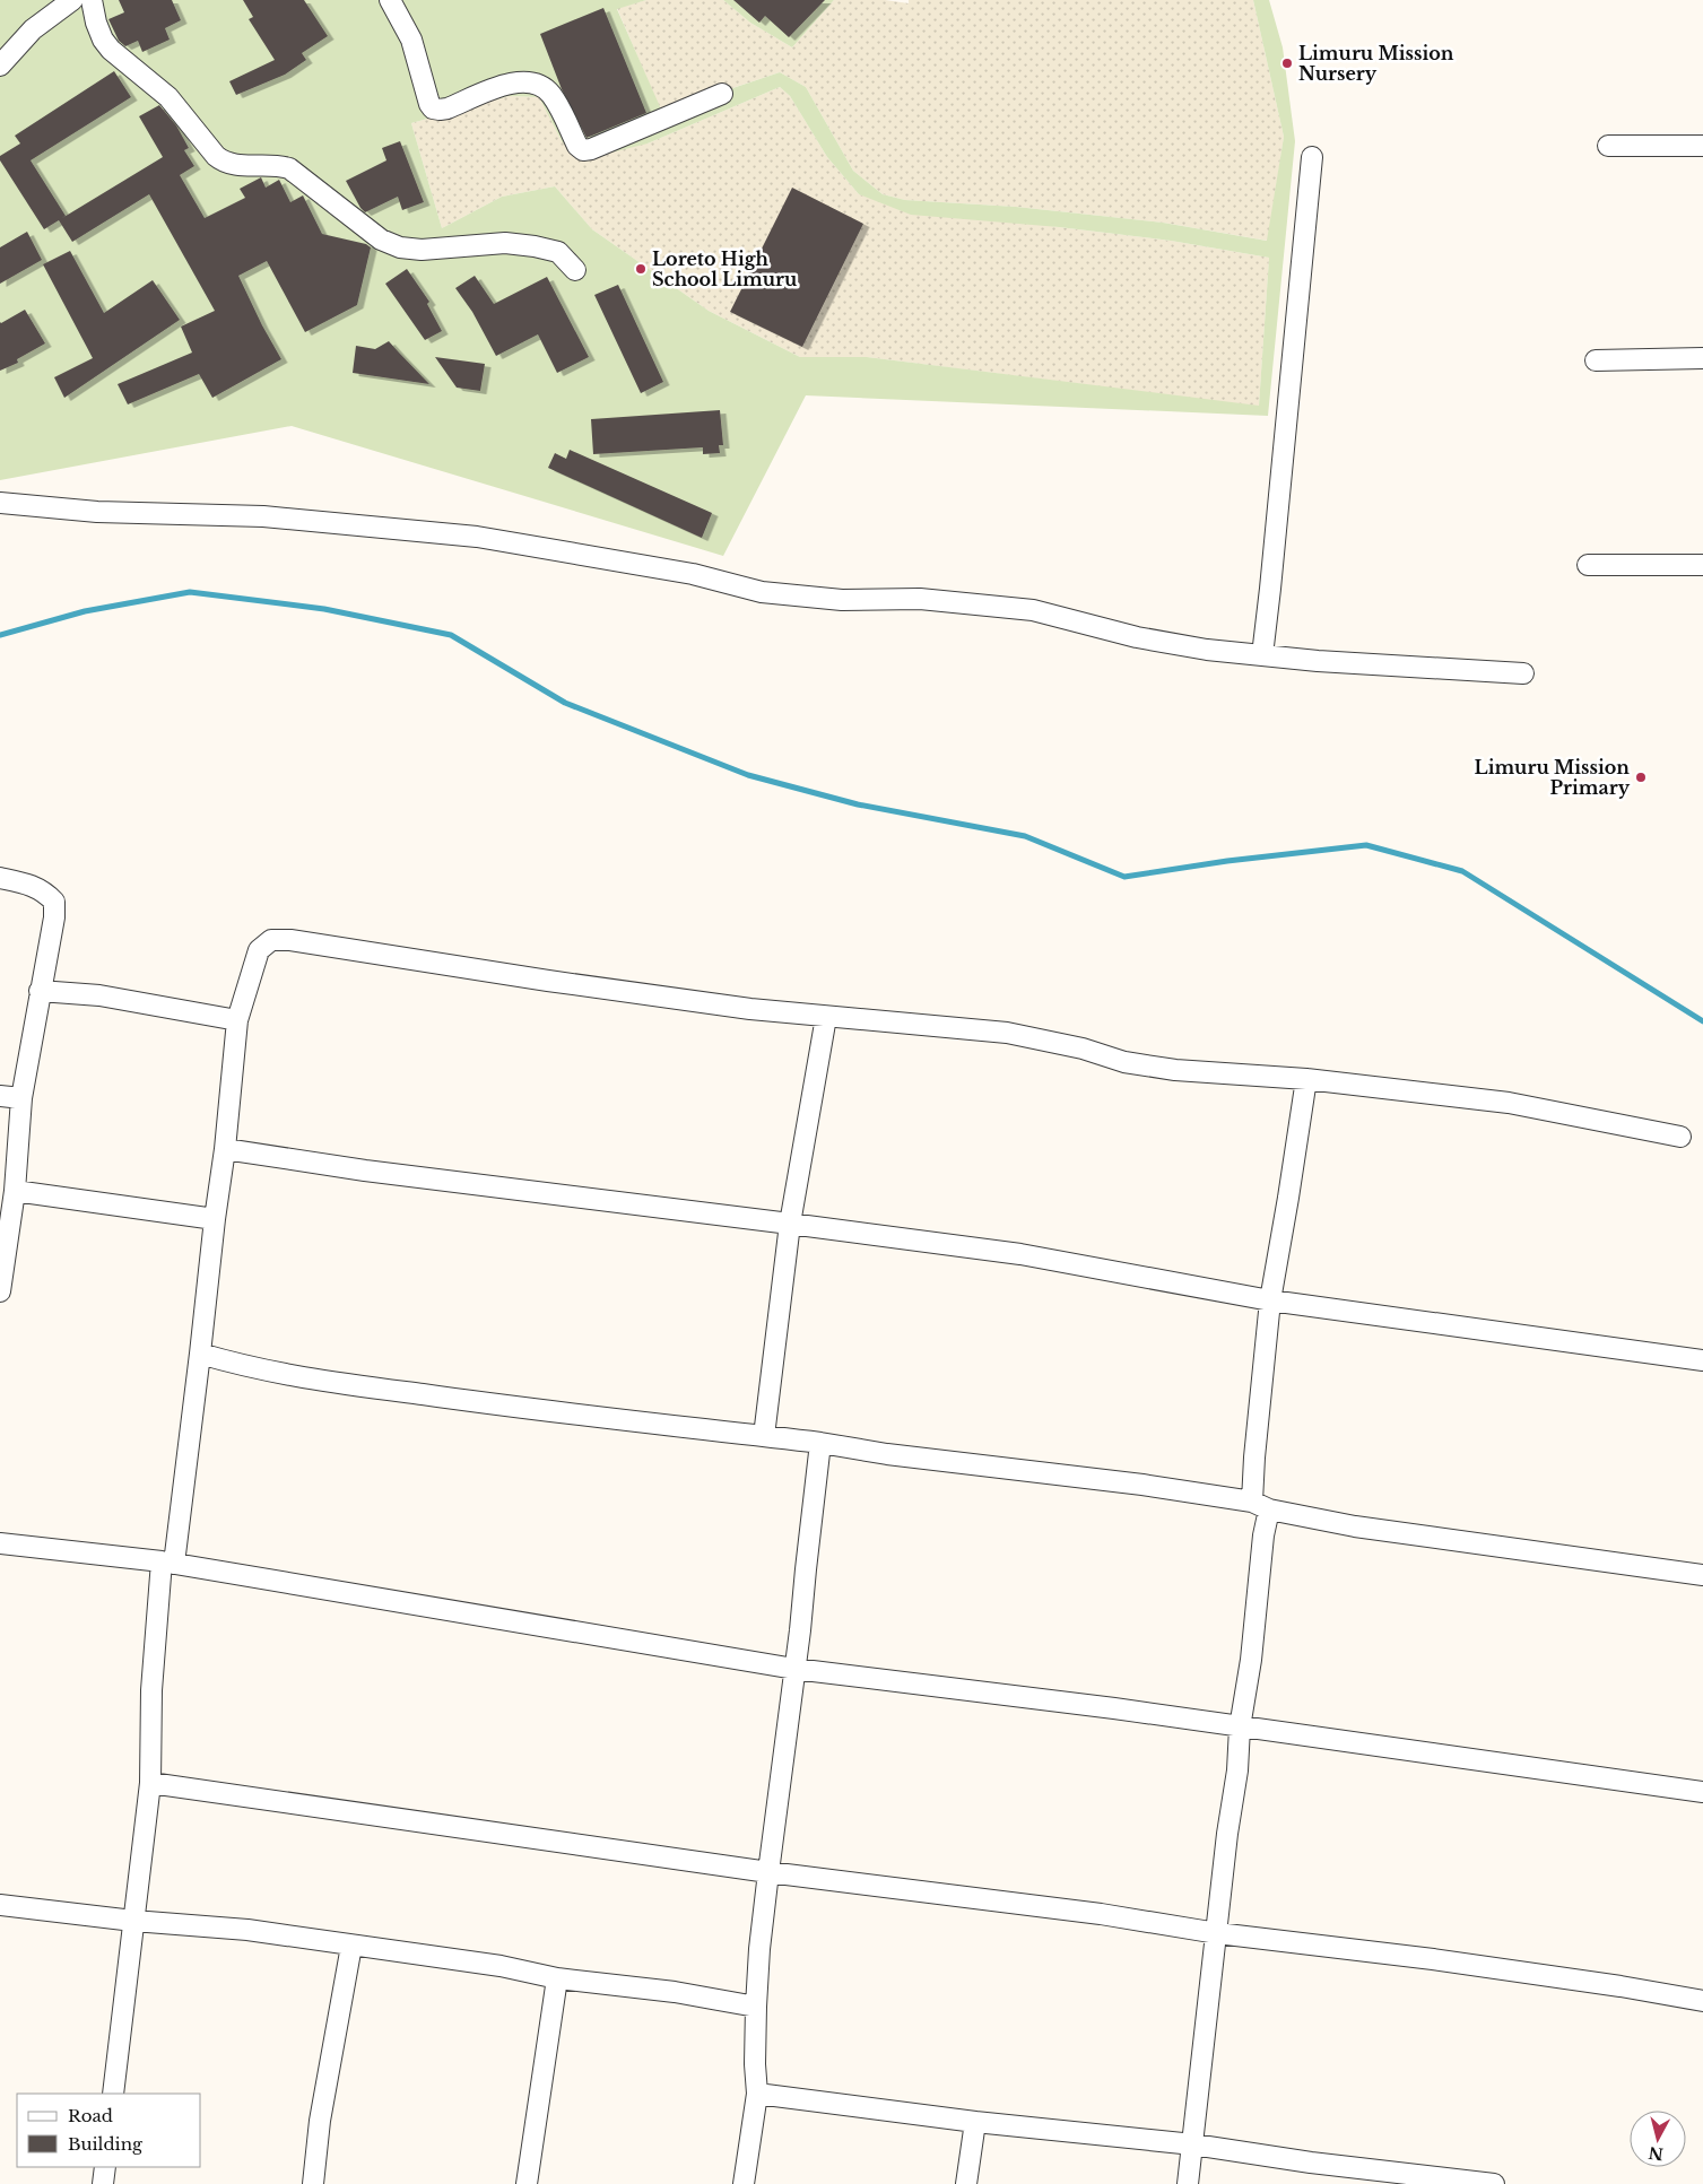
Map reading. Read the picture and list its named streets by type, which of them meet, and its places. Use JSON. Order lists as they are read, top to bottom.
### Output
{
  "places": ["Limuru Mission Nursery", "Loreto High School Limuru", "Limuru Mission Primary"],
  "legend": ["Road", "Building"],
  "north": "bottom"
}
